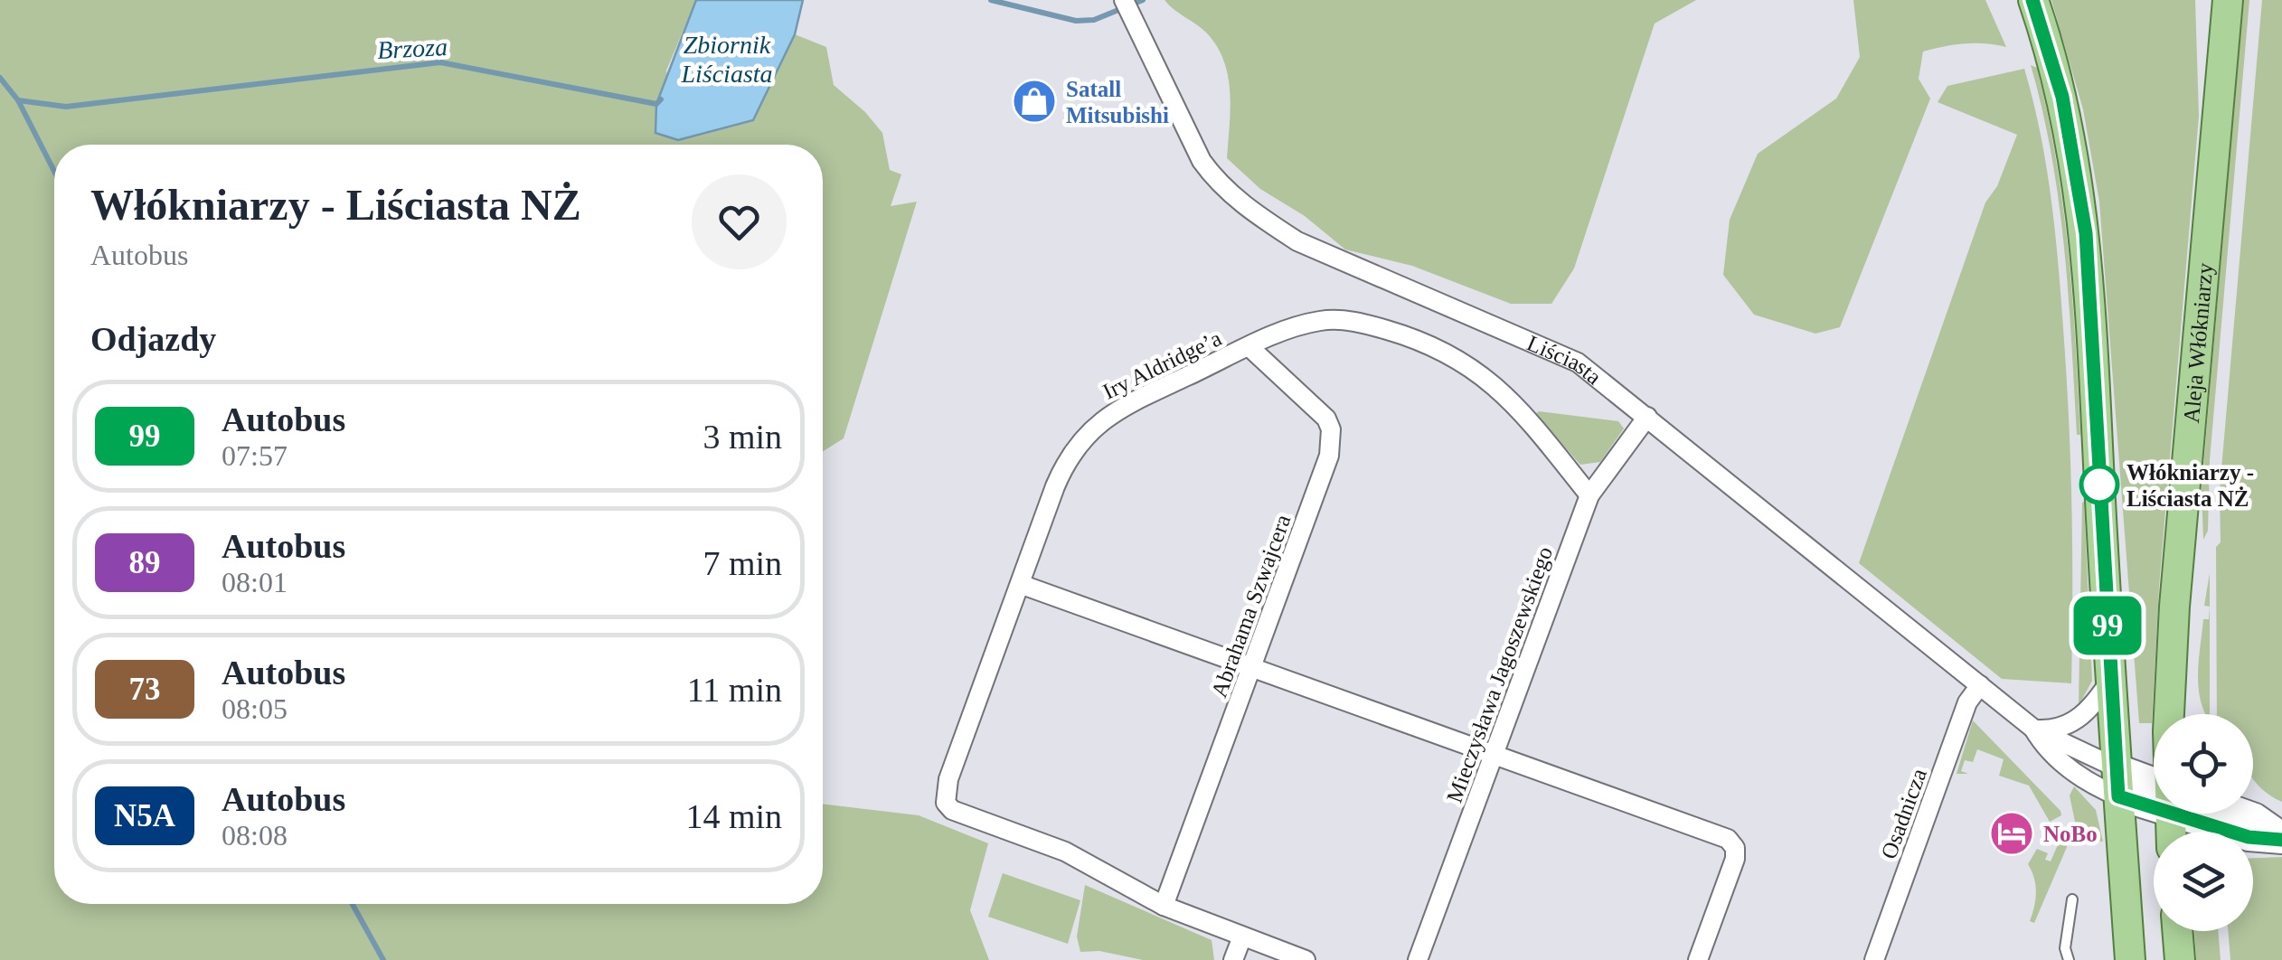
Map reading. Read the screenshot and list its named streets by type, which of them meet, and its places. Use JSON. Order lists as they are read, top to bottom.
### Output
{
  "streets": {
    "main road": ["Aleja Włókniarzy"],
    "street": [
      "Liściasta",
      "Iry Aldridge’a",
      "Abrahama Szwajcera",
      "Mieczysława Jagoszewskiego",
      "Osadnicza"
    ]
  },
  "crossings": [
    ["Liściasta", "Mieczysława Jagoszewskiego"],
    ["Liściasta", "Osadnicza"],
    ["Iry Aldridge’a", "Abrahama Szwajcera"],
    ["Iry Aldridge’a", "Mieczysława Jagoszewskiego"]
  ],
  "water": ["Zbiornik Liściasta", "Brzoza"],
  "places": {
    "shop": ["Satall Mitsubishi"],
    "other": ["Włókniarzy - Liściasta NŻ"],
    "hotel": ["NoBo"]
  },
  "lines": ["bus line 99"],
  "page": {
    "on_map": "99",
    "heading": [
      ["Włókniarzy - Liściasta NŻ", "Autobus"],
      "Odjazdy"
    ],
    "list": [
      {
        "mark": "99",
        "name": "Autobus",
        "note": "07:57",
        "value": "3 min"
      },
      {
        "mark": "89",
        "name": "Autobus",
        "note": "08:01",
        "value": "7 min"
      },
      {
        "mark": "73",
        "name": "Autobus",
        "note": "08:05",
        "value": "11 min"
      },
      {
        "mark": "N5A",
        "name": "Autobus",
        "note": "08:08",
        "value": "14 min"
      }
    ]
  }
}
